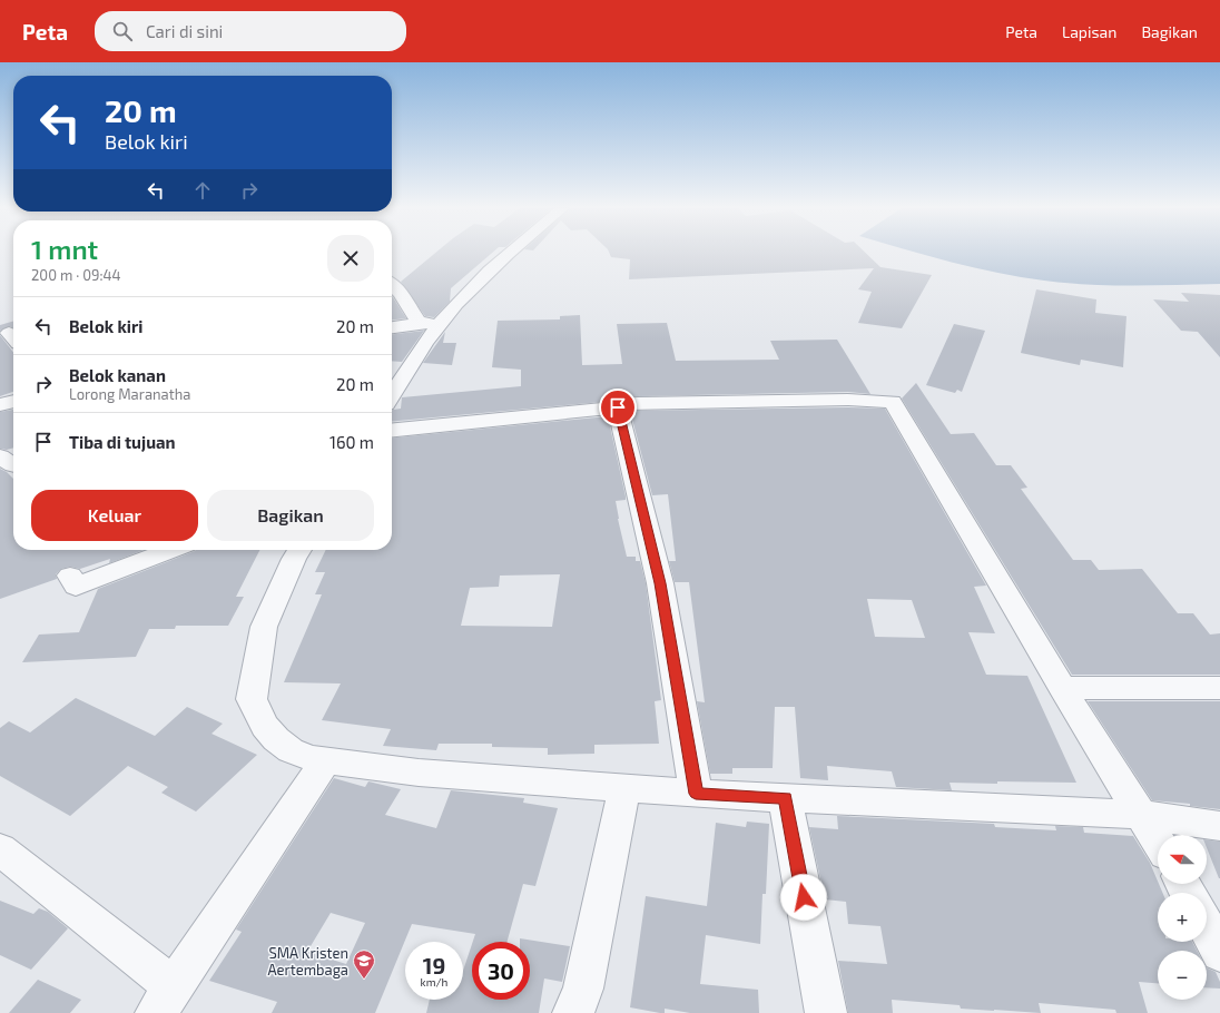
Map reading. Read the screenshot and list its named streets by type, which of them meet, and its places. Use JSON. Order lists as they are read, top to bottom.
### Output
{
  "places": {
    "school or university": ["SMA Kristen Aertembaga"]
  },
  "north": "left",
  "page": {
    "header": "Peta",
    "search": "Cari di sini",
    "nav": ["Peta", "Lapisan", "Bagikan"],
    "turn": ["20 m", "Belok kiri"],
    "heading": ["1 mnt", "200 m · 09:44"],
    "list": [
      {
        "name": "Belok kiri",
        "value": "20 m"
      },
      {
        "name": "Belok kanan",
        "note": "Lorong Maranatha",
        "value": "20 m"
      },
      {
        "name": "Tiba di tujuan",
        "value": "160 m"
      }
    ],
    "buttons": ["Keluar", "Bagikan"],
    "map_buttons": ["+", "−"],
    "speed": "19 km/h",
    "limit": "30"
  }
}
